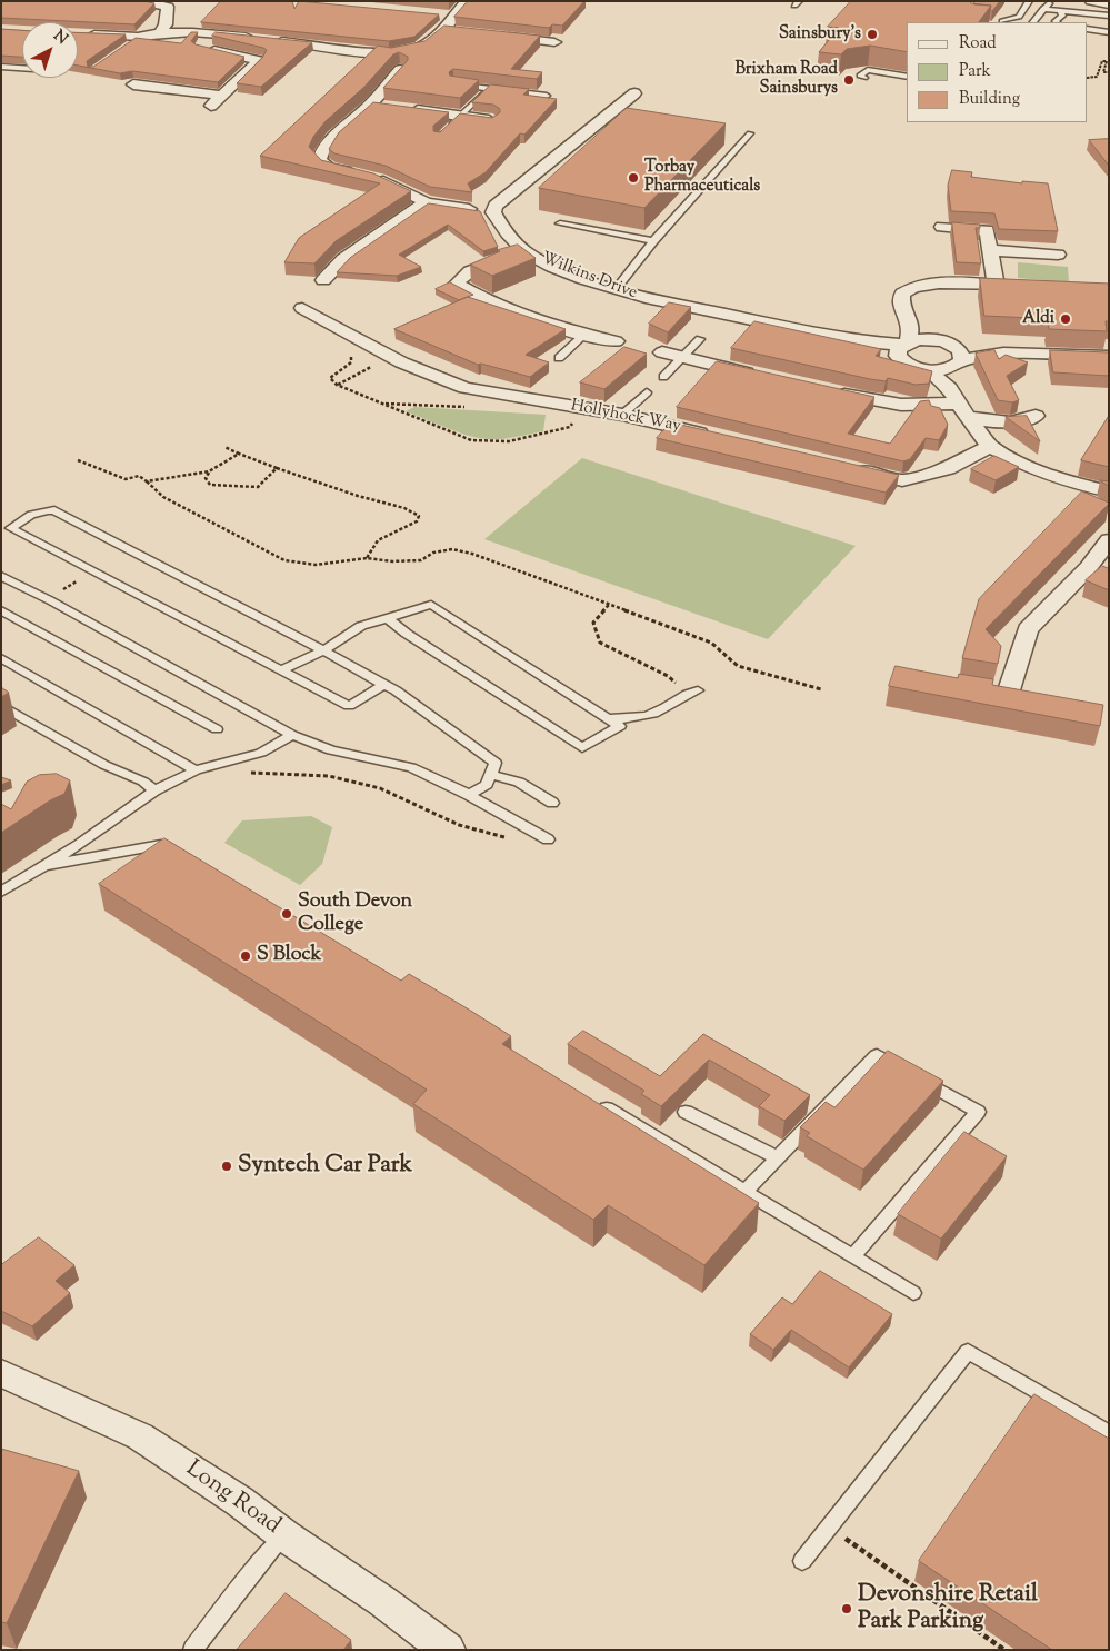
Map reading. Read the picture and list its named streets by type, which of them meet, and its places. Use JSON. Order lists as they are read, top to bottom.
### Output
{
  "streets": {
    "street": ["Wilkins Drive", "Hollyhock Way", "Long Road"]
  },
  "places": [
    "Sainsbury's",
    "Brixham Road Sainsburys",
    "Torbay Pharmaceuticals",
    "Aldi",
    "South Devon College",
    "S Block",
    "Syntech Car Park",
    "Devonshire Retail Park Parking"
  ],
  "legend": ["Road", "Park", "Building"],
  "north": "top right"
}
